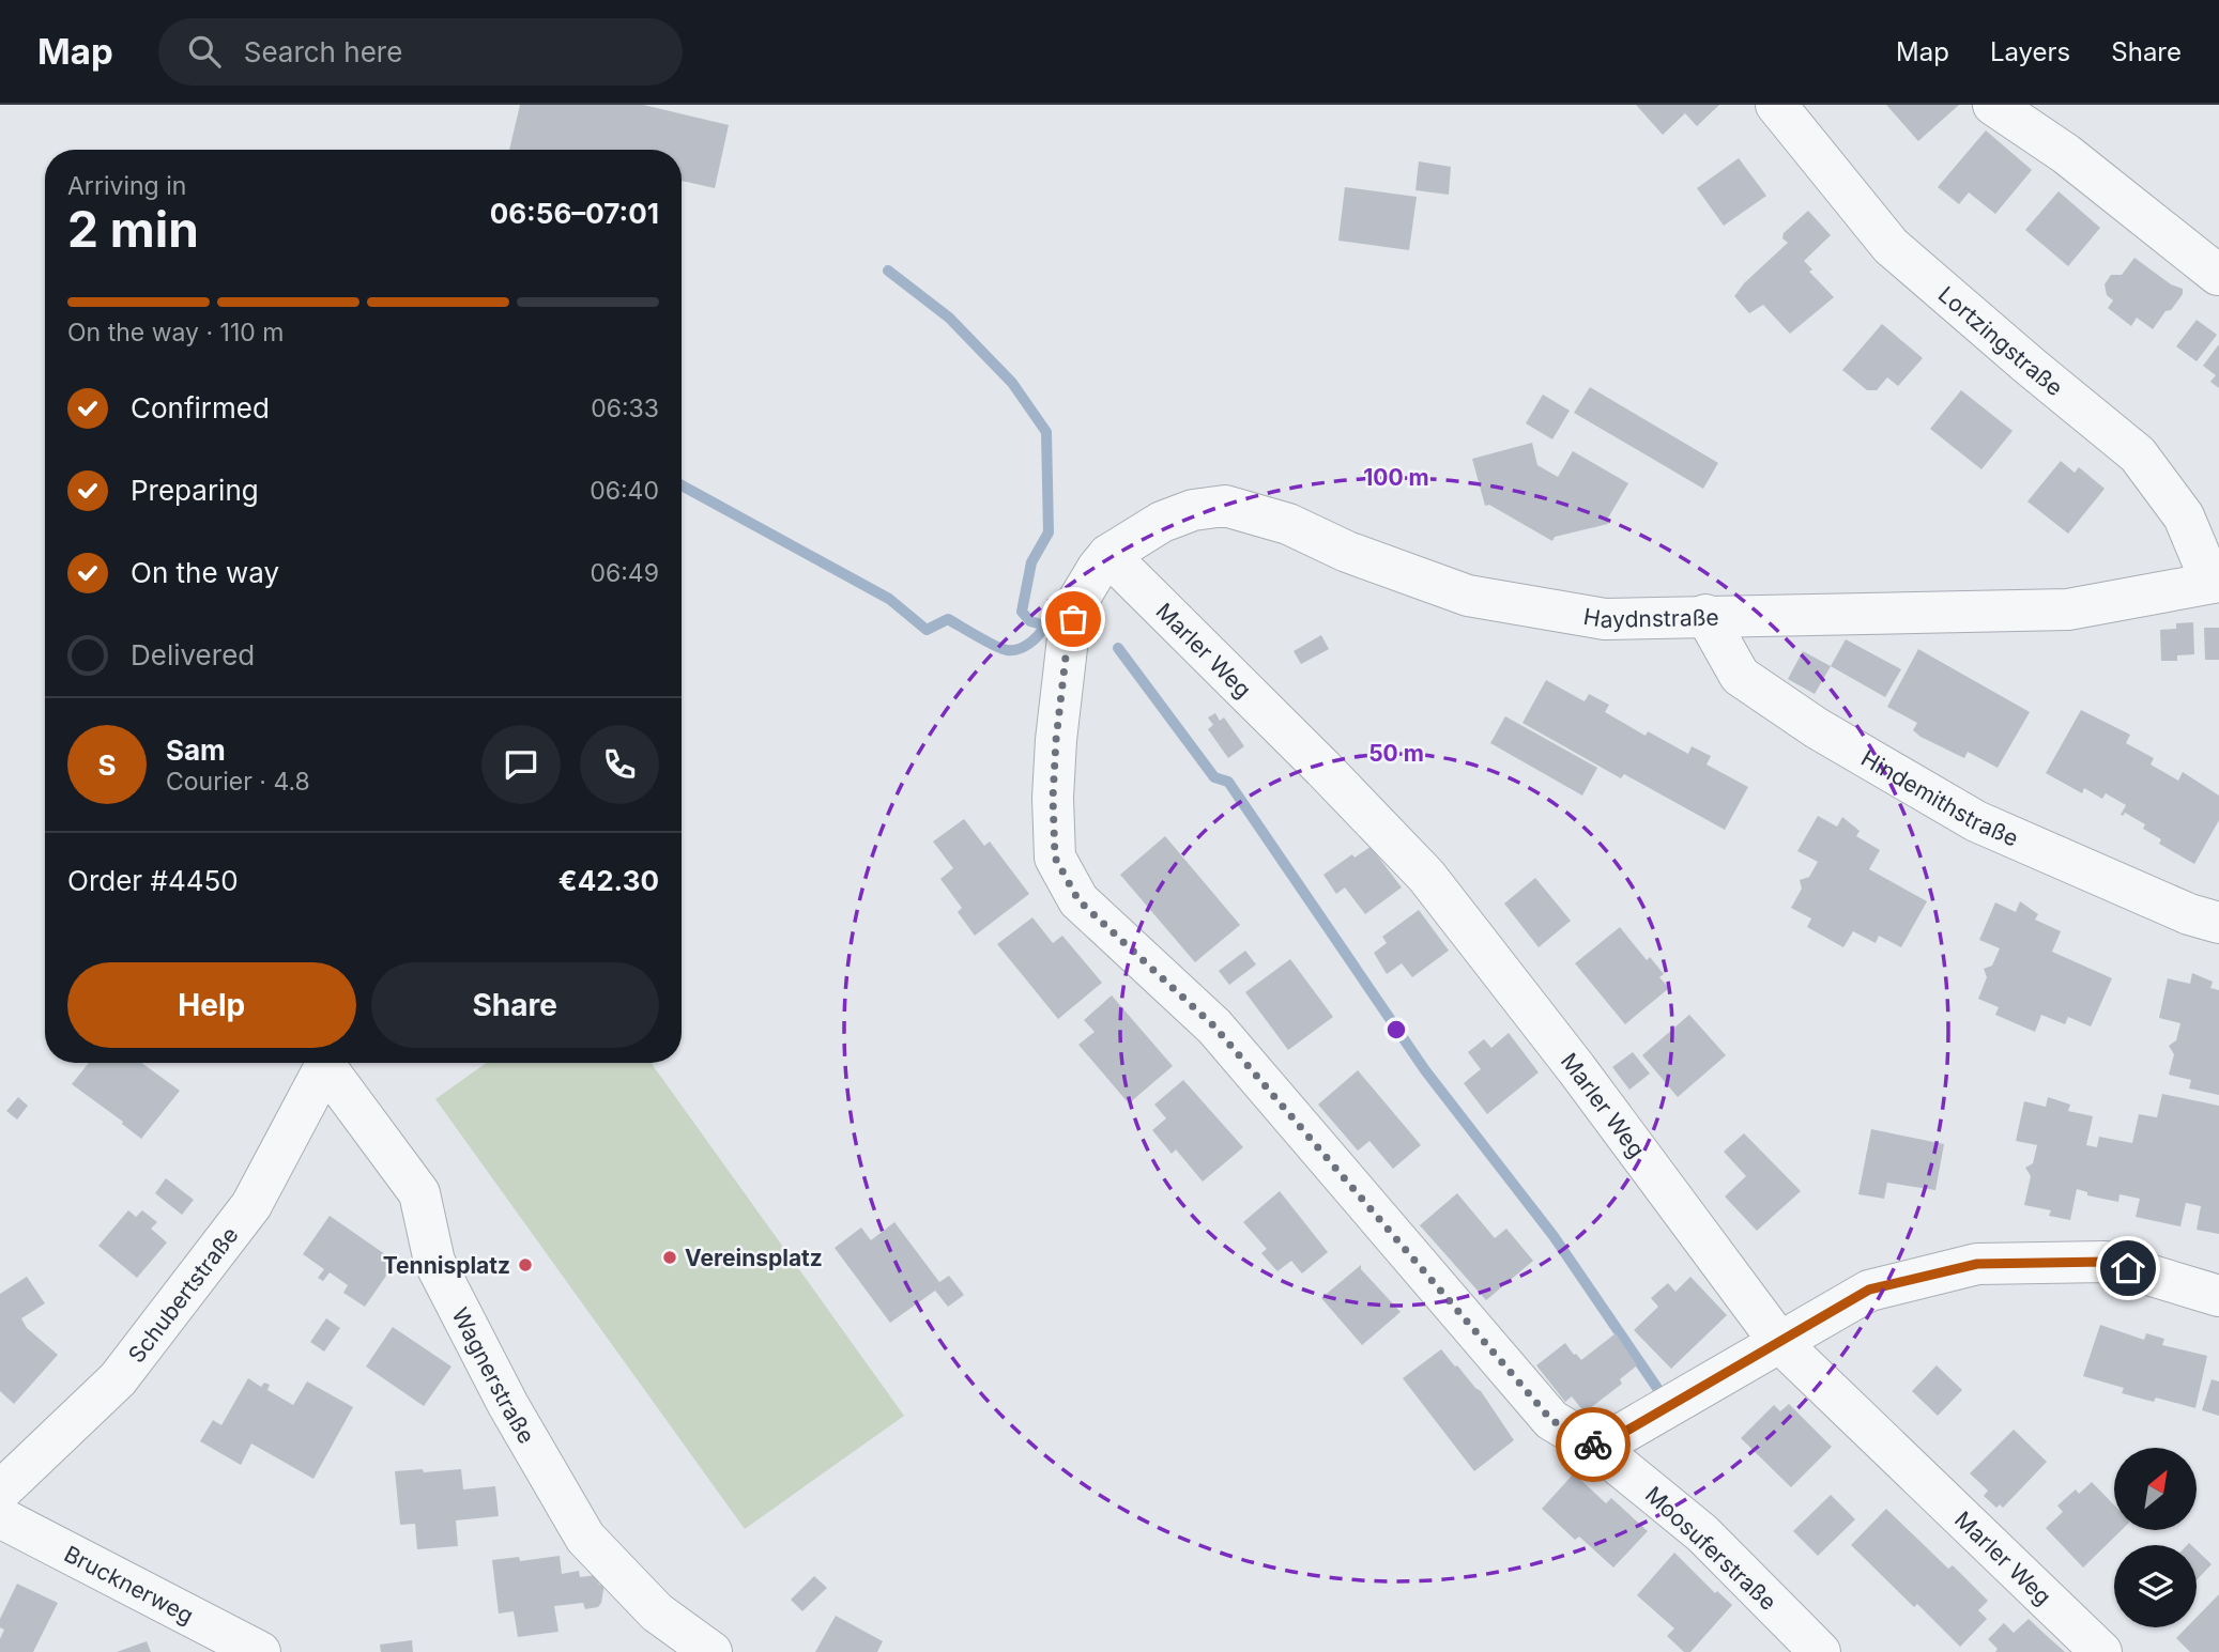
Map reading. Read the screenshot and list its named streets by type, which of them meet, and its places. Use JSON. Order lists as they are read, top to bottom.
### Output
{
  "streets": {
    "street": [
      "Lortzingstraße",
      "Haydnstraße",
      "Marler Weg",
      "Hindemithstraße",
      "Schubertstraße",
      "Wagnerstraße",
      "Moosuferstraße",
      "Brucknerweg"
    ]
  },
  "crossings": [
    ["Lortzingstraße", "Haydnstraße"],
    ["Haydnstraße", "Marler Weg"],
    ["Haydnstraße", "Hindemithstraße"],
    ["Haydnstraße", "Moosuferstraße"],
    ["Marler Weg", "Moosuferstraße"],
    ["Schubertstraße", "Wagnerstraße"]
  ],
  "places": ["Vereinsplatz", "Tennisplatz"],
  "north": "top right",
  "page": {
    "header": "Map",
    "search": "Search here",
    "nav": ["Map", "Layers", "Share"],
    "heading": ["2 min", "Arriving in", "06:56–07:01"],
    "panel": [
      "Sam",
      "Courier · 4.8",
      "Order #4450",
      "€42.30"
    ],
    "bar": "On the way · 110 m",
    "list": [
      ["Confirmed", "06:33"],
      ["Preparing", "06:40"],
      ["On the way", "06:49"],
      "Delivered"
    ],
    "round": "S",
    "buttons": ["Help", "Share"]
  },
  "rings": ["100 m", "50 m"]
}
